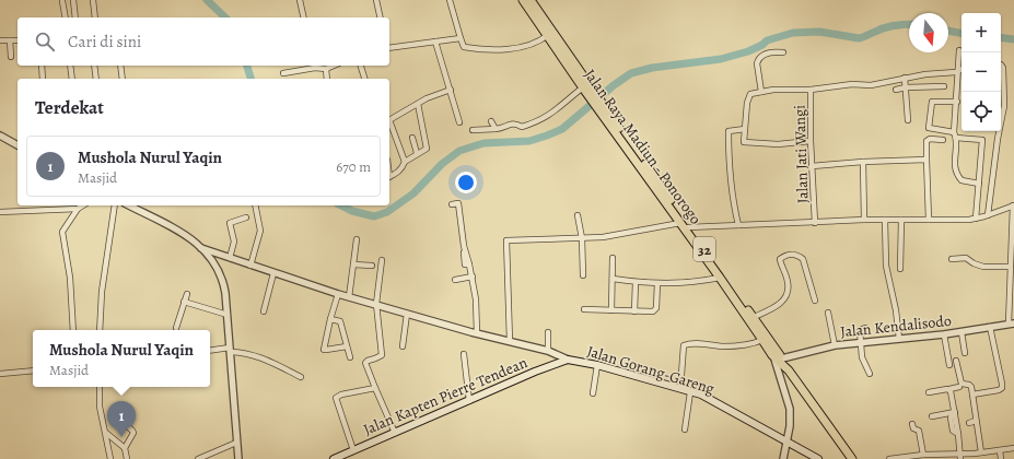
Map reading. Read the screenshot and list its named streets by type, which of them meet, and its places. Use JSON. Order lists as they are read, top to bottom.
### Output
{
  "streets": {
    "highway": ["Jalan Raya Madiun - Ponorogo", "32"],
    "main road": ["Jalan Gorang-Gareng", "Jalan Kapten Pierre Tendean"],
    "street": ["Jalan Jati Wangi", "Jalan Kendalisodo"]
  },
  "crossings": [
    ["Jalan Raya Madiun - Ponorogo", "Jalan Kendalisodo"],
    ["Jalan Gorang-Gareng", "Jalan Kapten Pierre Tendean"]
  ],
  "north": "bottom",
  "page": {
    "map_buttons": ["+", "−"],
    "search": "Cari di sini",
    "heading": "Terdekat",
    "list": [
      {
        "mark": "1",
        "name": "Mushola Nurul Yaqin",
        "note": "Masjid",
        "value": "670 m"
      }
    ],
    "popup": ["Mushola Nurul Yaqin", "Masjid"],
    "pins": "1"
  }
}
